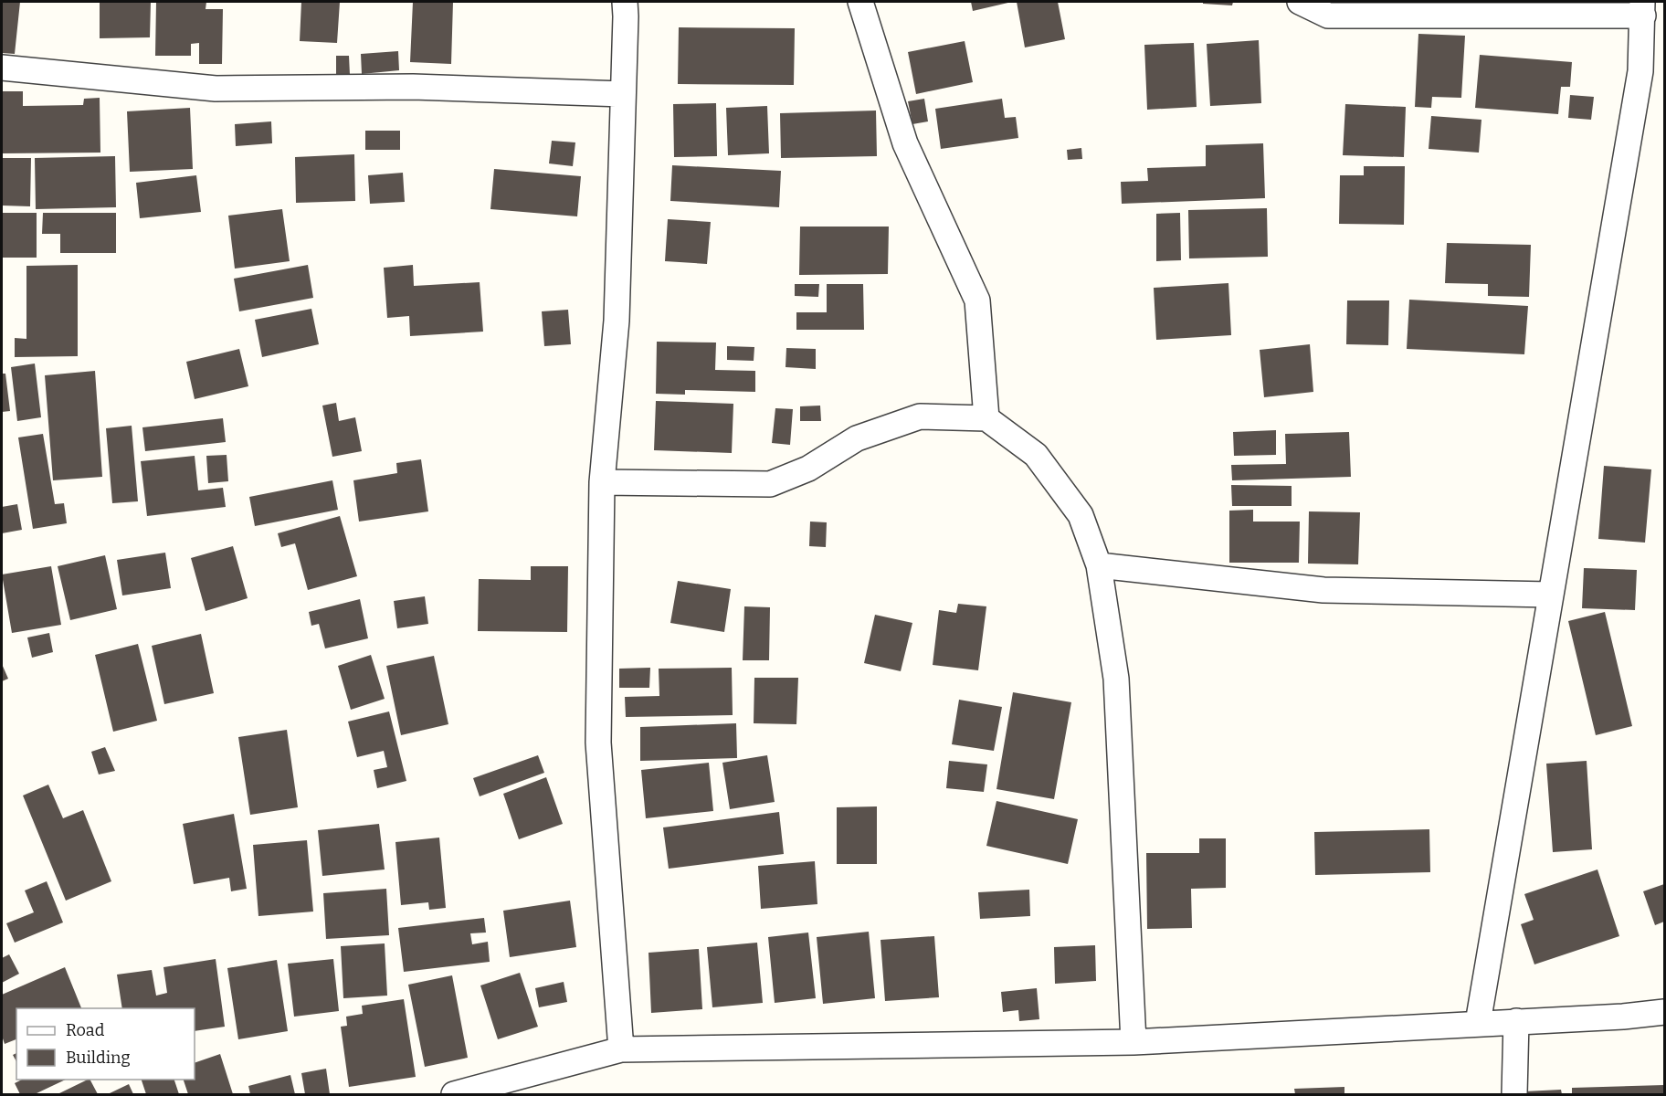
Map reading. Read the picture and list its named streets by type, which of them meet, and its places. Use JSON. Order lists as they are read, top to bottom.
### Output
{
  "legend": ["Road", "Building"]
}
